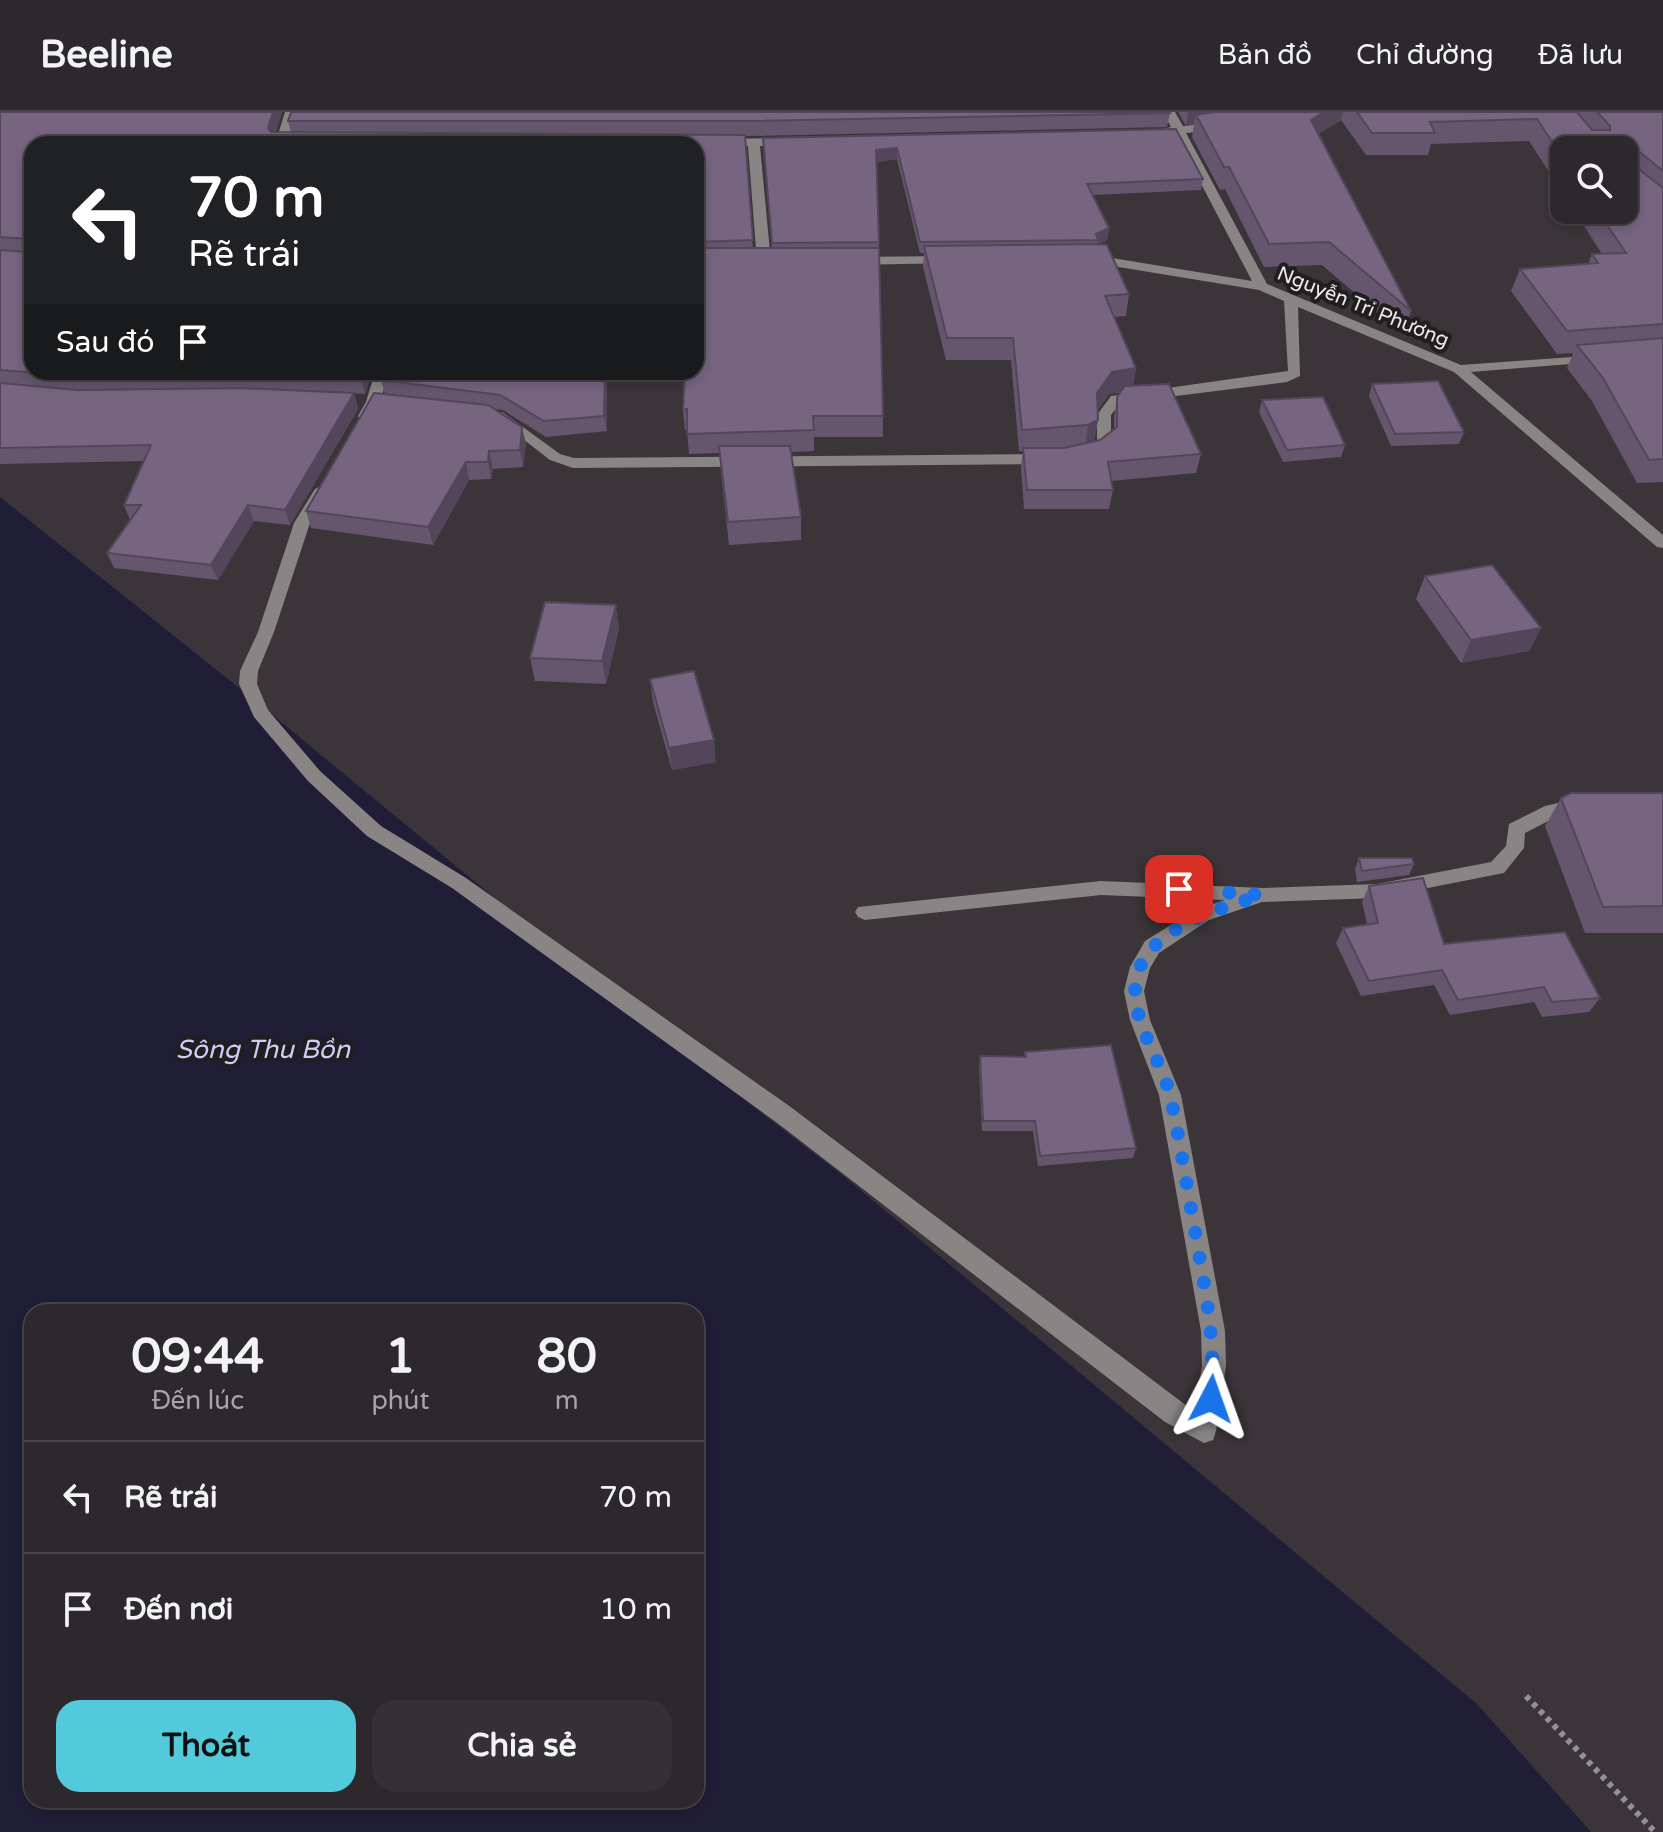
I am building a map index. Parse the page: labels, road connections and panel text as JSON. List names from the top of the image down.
{
  "streets": {
    "street": ["Nguyễn Tri Phương"]
  },
  "water": ["Sông Thu Bồn"],
  "page": {
    "header": "Beeline",
    "nav": ["Bản đồ", "Chỉ đường", "Đã lưu"],
    "turn": ["70 m", "Rẽ trái"],
    "then": "Sau đó",
    "eta": [
      "09:44",
      "Đến lúc",
      "1",
      "phút",
      "80",
      "m"
    ],
    "list": [
      {
        "name": "Rẽ trái",
        "value": "70 m"
      },
      {
        "name": "Đến nơi",
        "value": "10 m"
      }
    ],
    "buttons": ["Thoát", "Chia sẻ"]
  }
}
